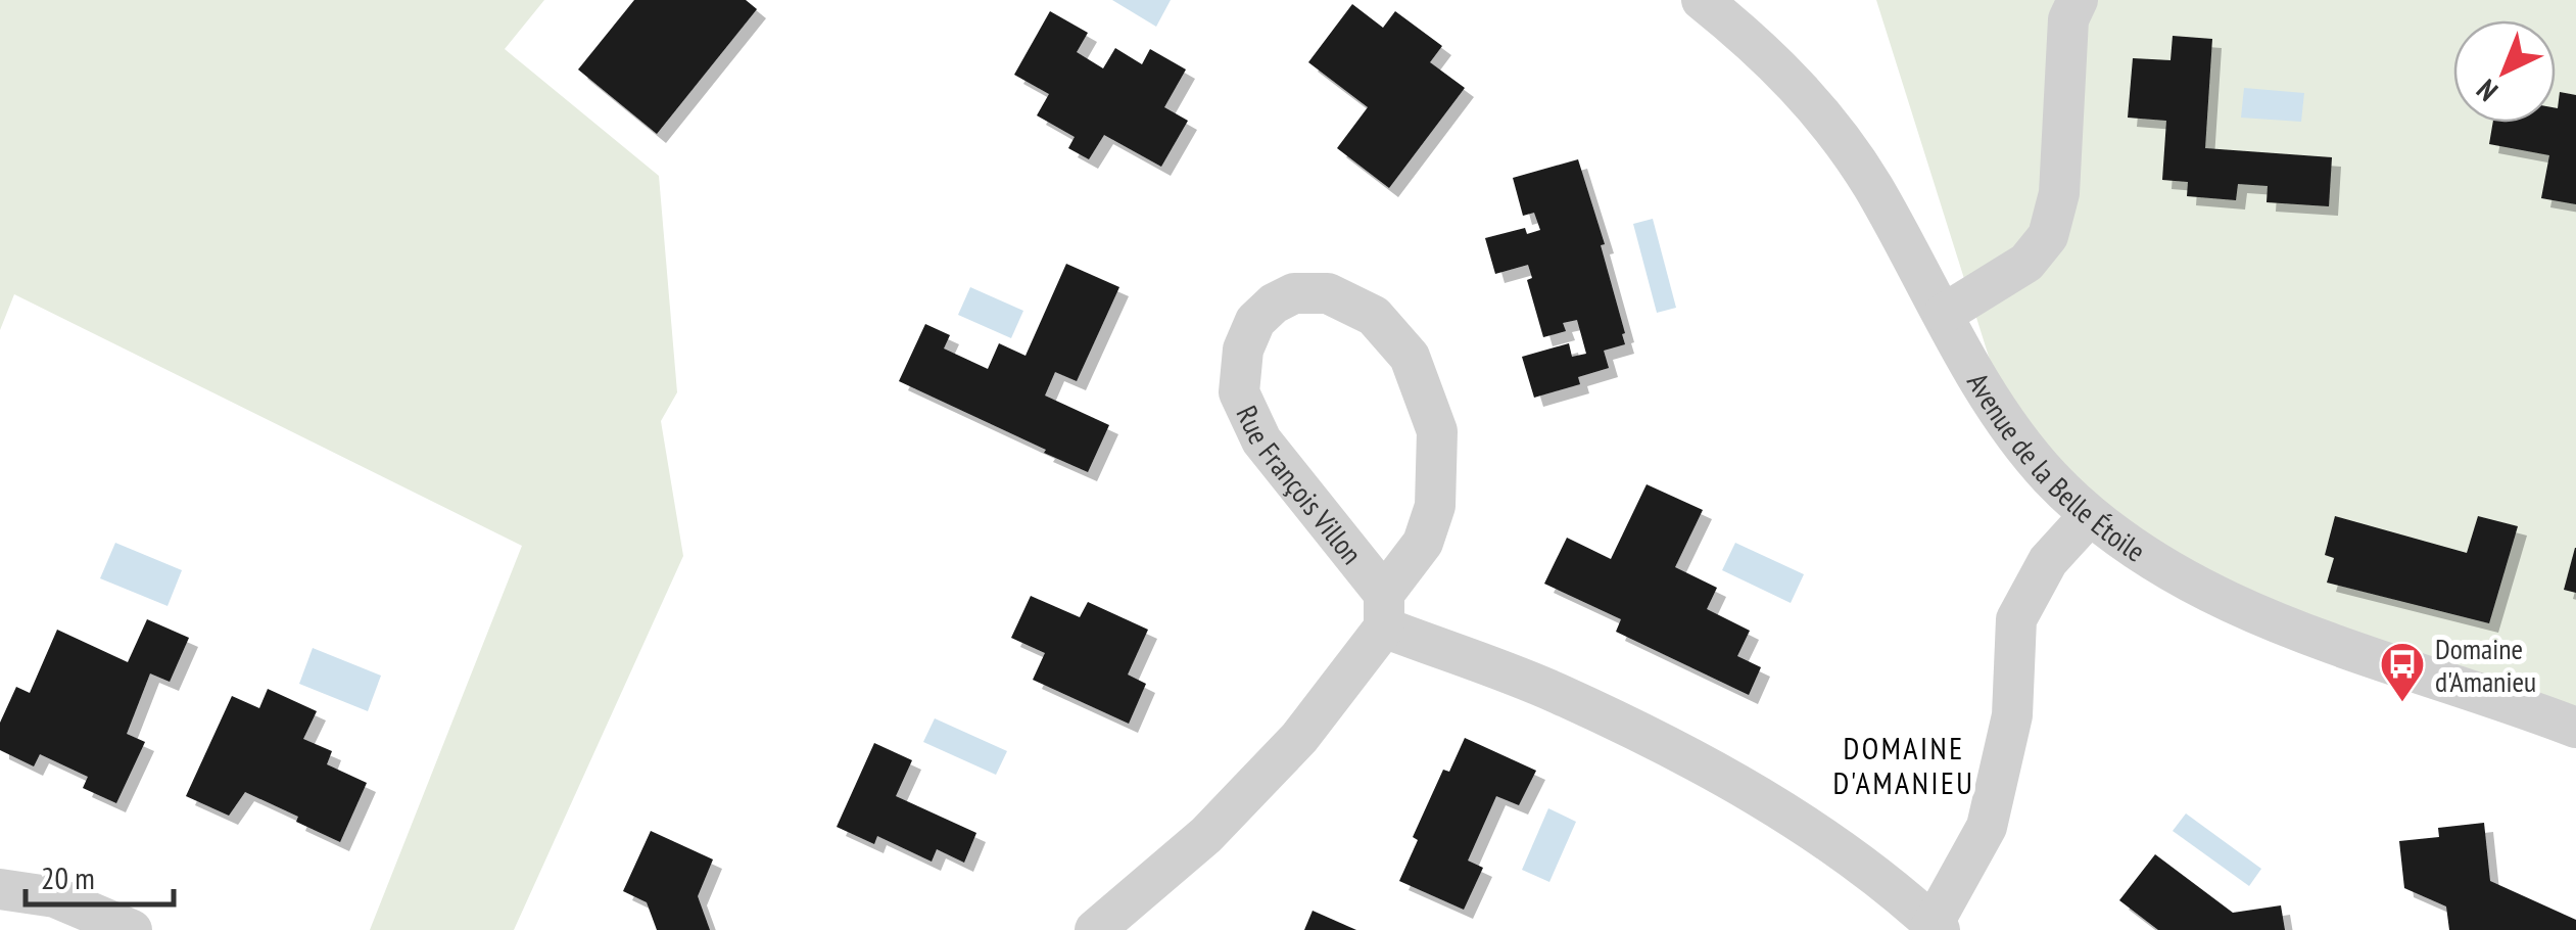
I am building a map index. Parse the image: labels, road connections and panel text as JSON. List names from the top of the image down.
{
  "streets": {
    "street": ["Avenue de la Belle Étoile", "Rue François Villon"]
  },
  "districts": ["DOMAINE D'AMANIEU"],
  "places": {
    "bus stop": ["Domaine d'Amanieu"]
  },
  "scale_bar": "20 m",
  "north": "bottom left"
}
